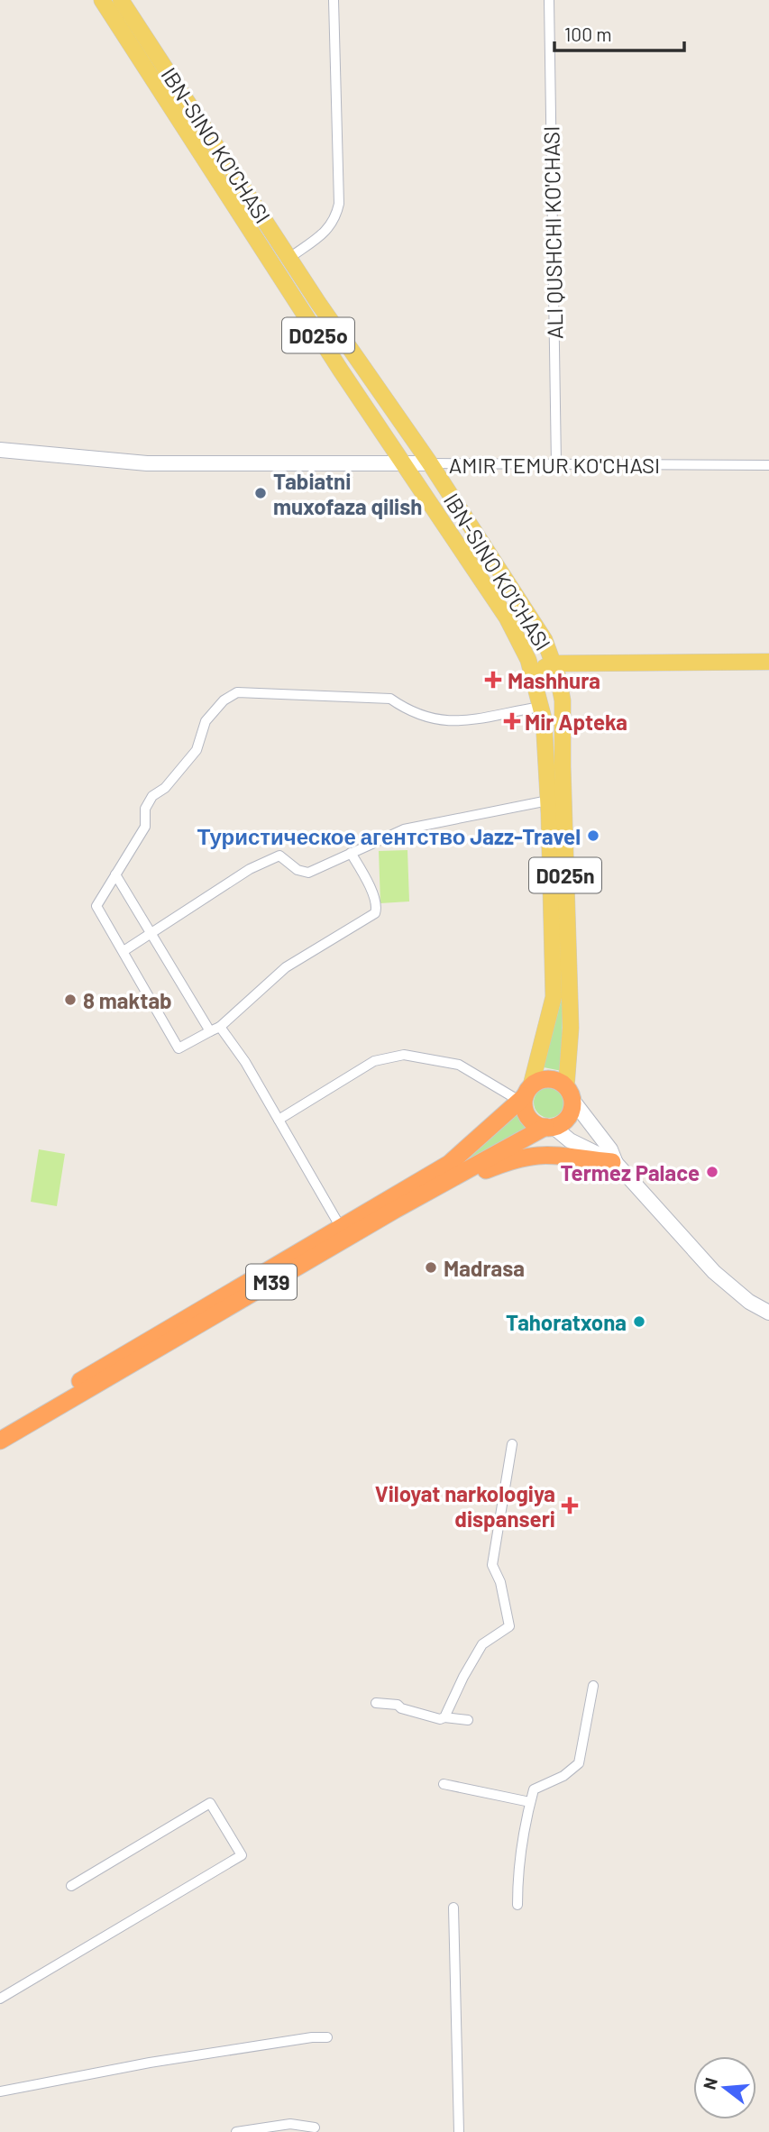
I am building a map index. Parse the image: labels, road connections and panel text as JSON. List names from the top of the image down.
{
  "streets": {
    "highway": ["M39"],
    "main road": [
      "IBN-SINO KO'CHASI",
      "D025o",
      "AMIR TEMUR KO'CHASI",
      "D025n"
    ],
    "street": ["ALI QUSHCHI KO'CHASI"]
  },
  "crossings": [
    ["IBN-SINO KO'CHASI", "AMIR TEMUR KO'CHASI"],
    ["IBN-SINO KO'CHASI", "M39"],
    ["ALI QUSHCHI KO'CHASI", "AMIR TEMUR KO'CHASI"]
  ],
  "places": {
    "other": [
      "Tabiatni muxofaza qilish",
      "Туристическое агентство Jazz-Travel",
      "8 maktab",
      "Termez Palace",
      "Madrasa",
      "Tahoratxona"
    ],
    "health": ["Mashhura", "Mir Apteka", "Viloyat narkologiya dispanseri"]
  },
  "scale_bar": "100 m",
  "north": "left"
}
